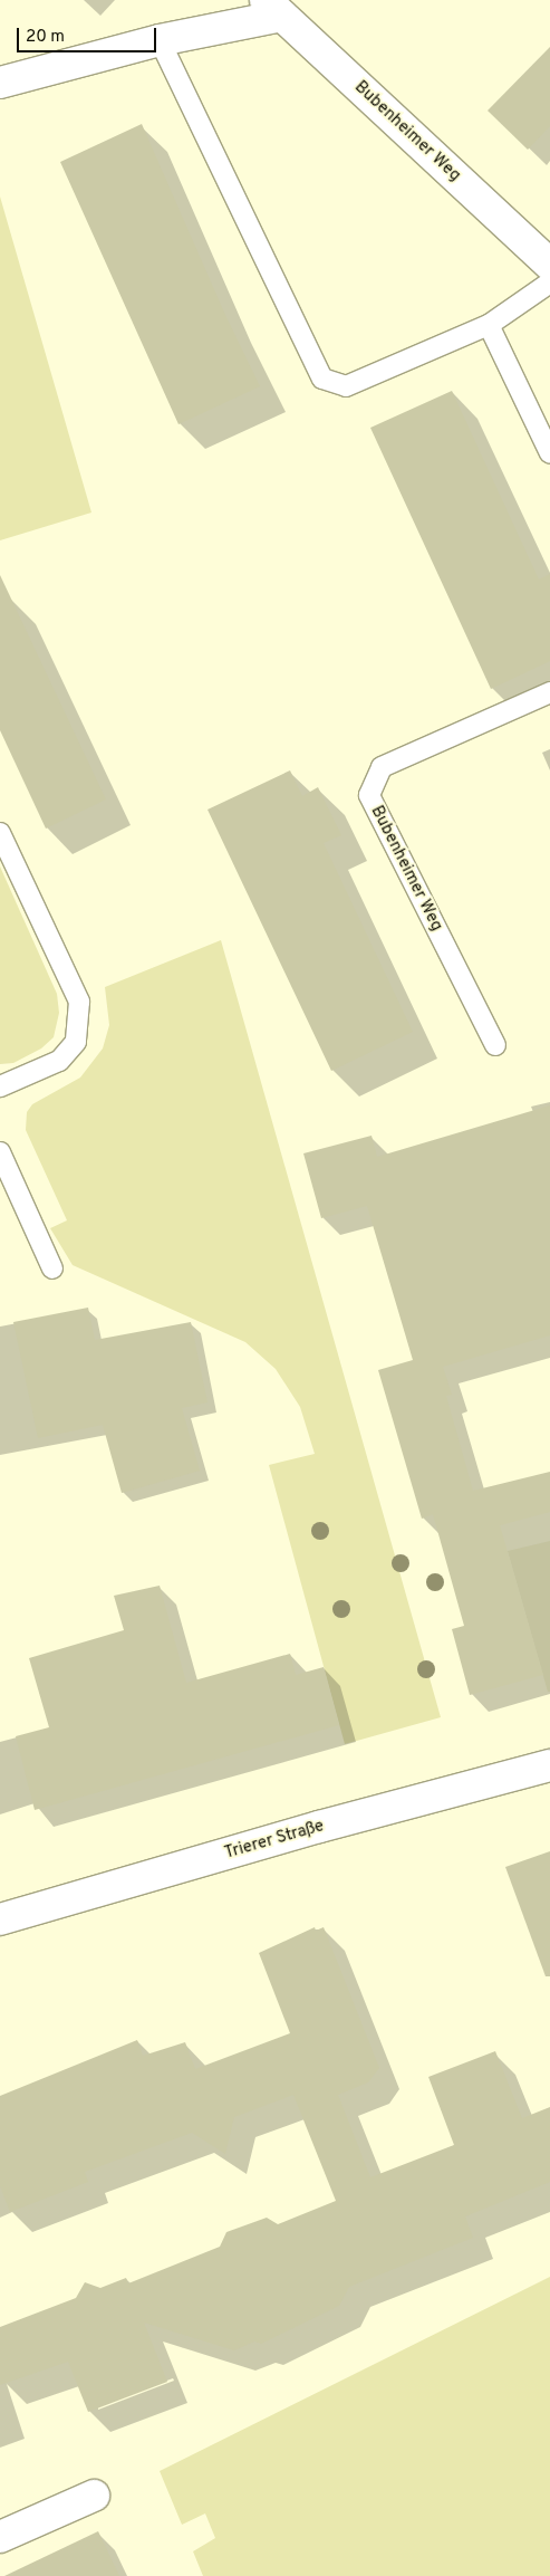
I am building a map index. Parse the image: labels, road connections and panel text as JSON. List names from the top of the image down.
{
  "streets": {
    "street": ["Bubenheimer Weg", "Trierer Straße"]
  },
  "scale_bar": "20 m"
}
